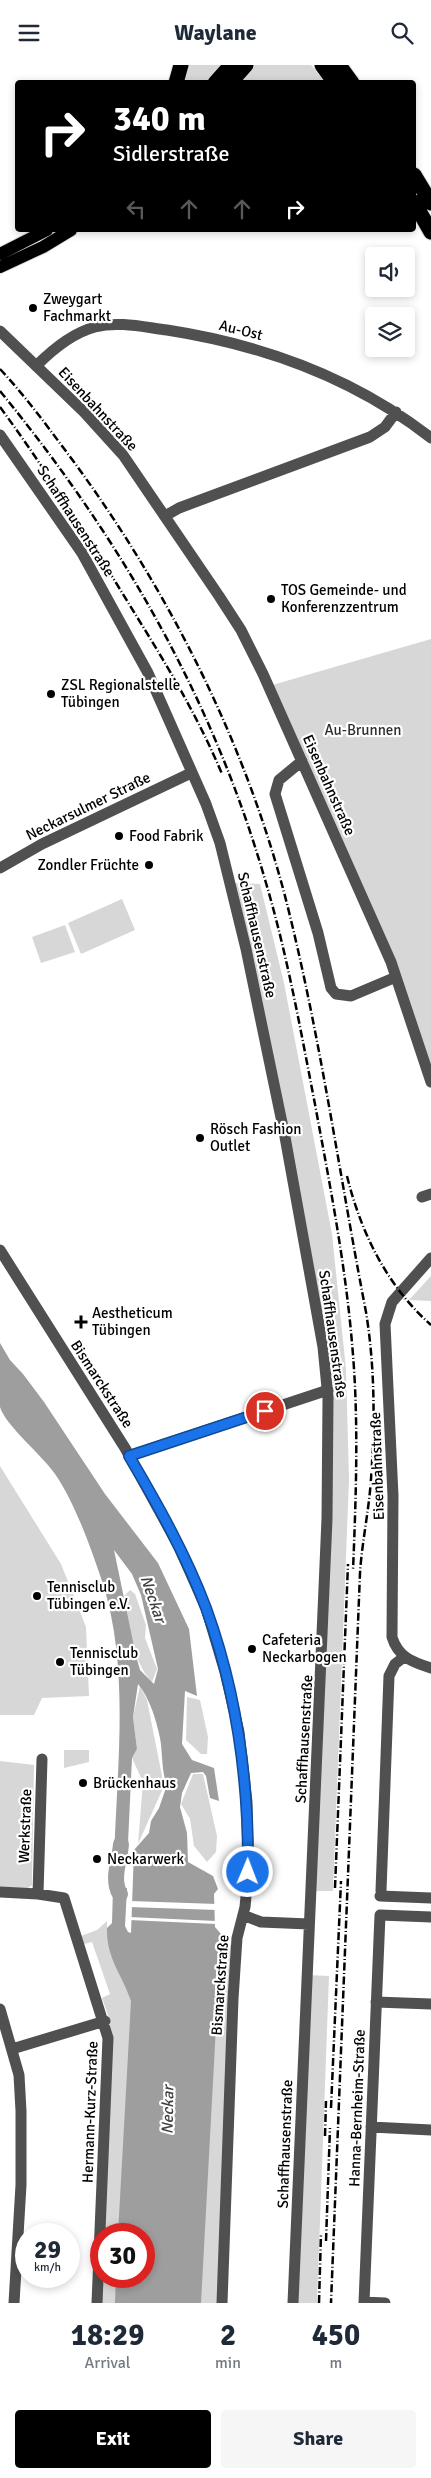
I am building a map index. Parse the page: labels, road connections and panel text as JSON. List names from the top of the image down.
{
  "streets": {
    "street": [
      "Au-Ost",
      "Eisenbahnstraße",
      "Schaffhausenstraße",
      "Neckarsulmer Straße",
      "Bismarckstraße",
      "Werkstraße",
      "Hanna-Bernheim-Straße",
      "Hermann-Kurz-Straße"
    ]
  },
  "crossings": [
    ["Au-Ost", "Eisenbahnstraße"],
    ["Schaffhausenstraße", "Neckarsulmer Straße"],
    ["Werkstraße", "Hermann-Kurz-Straße"]
  ],
  "water": ["Neckar"],
  "parks": ["Au-Brunnen"],
  "places": {
    "other": [
      "Zweygart Fachmarkt",
      "TOS Gemeinde- und Konferenzzentrum",
      "ZSL Regionalstelle Tübingen",
      "Food Fabrik",
      "Zondler Früchte",
      "Rösch Fashion Outlet",
      "Tennisclub Tübingen e.V.",
      "Cafeteria Neckarbogen",
      "Tennisclub Tübingen",
      "Brückenhaus",
      "Neckarwerk"
    ],
    "health": ["Aestheticum Tübingen"]
  },
  "page": {
    "header": "Waylane",
    "turn": ["340 m", "Sidlerstraße"],
    "speed": "29 km/h",
    "limit": "30",
    "eta": [
      "18:29",
      "Arrival",
      "2",
      "min",
      "450",
      "m"
    ],
    "buttons": ["Exit", "Share"]
  }
}
